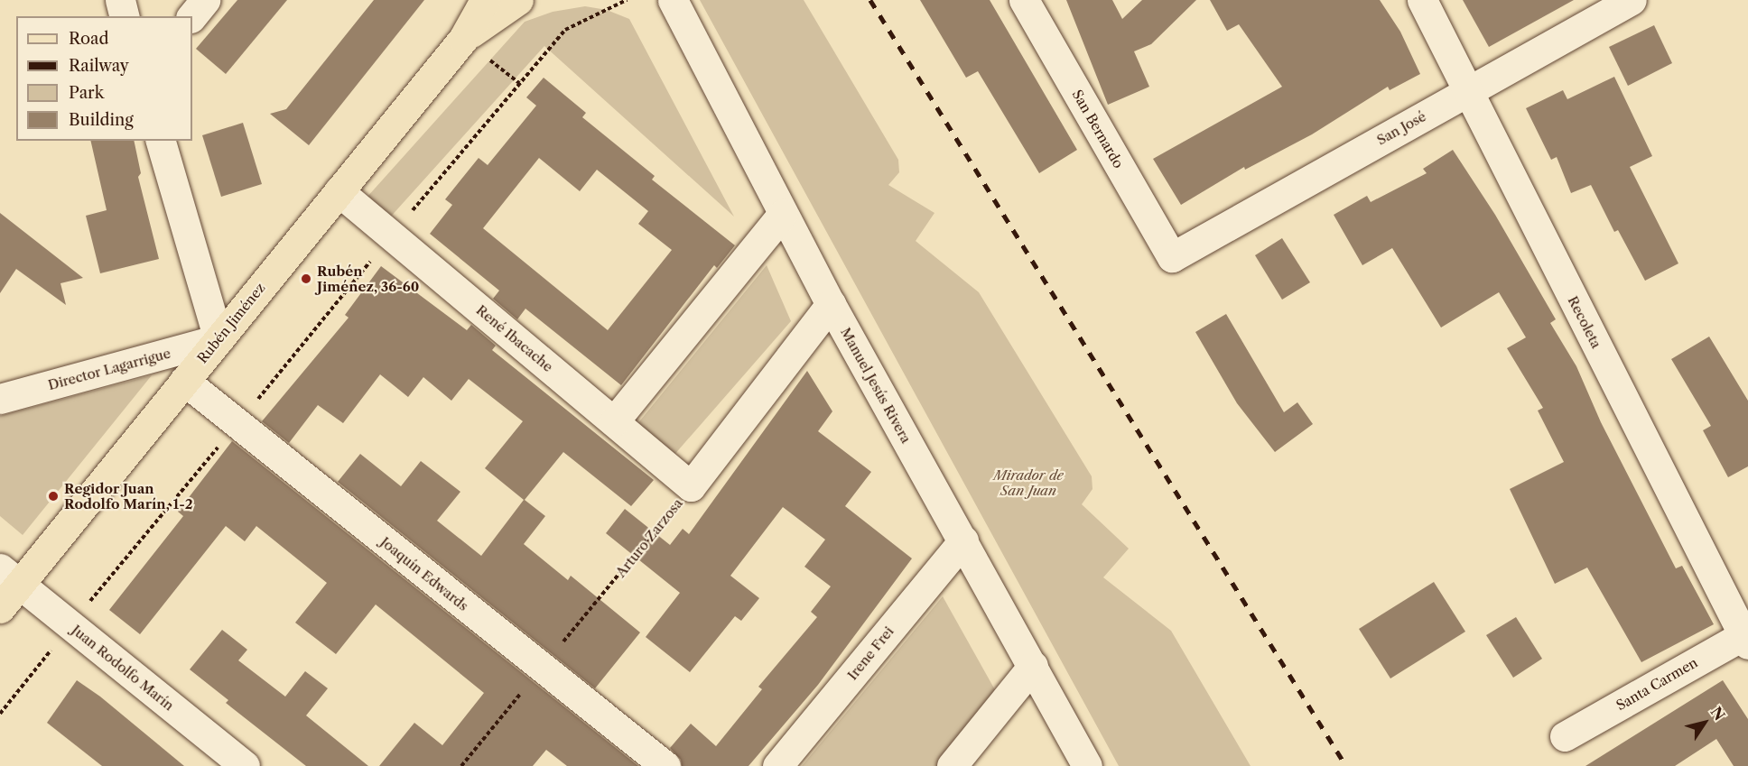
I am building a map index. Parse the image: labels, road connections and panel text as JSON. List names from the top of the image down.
{
  "streets": {
    "main road": ["Rubén Jiménez"],
    "street": [
      "San José",
      "San Bernardo",
      "Recoleta",
      "René Ibacache",
      "Director Lagarrigue",
      "Manuel Jesús Rivera",
      "Arturo Zarzosa",
      "Joaquín Edwards",
      "Irene Frei",
      "Juan Rodolfo Marín",
      "Santa Carmen"
    ]
  },
  "crossings": [
    ["San José", "San Bernardo"],
    ["San José", "Recoleta"],
    ["Recoleta", "Santa Carmen"],
    ["Rubén Jiménez", "René Ibacache"],
    ["Rubén Jiménez", "Director Lagarrigue"],
    ["Rubén Jiménez", "Joaquín Edwards"],
    ["Rubén Jiménez", "Juan Rodolfo Marín"],
    ["René Ibacache", "Arturo Zarzosa"],
    ["Manuel Jesús Rivera", "Arturo Zarzosa"],
    ["Manuel Jesús Rivera", "Irene Frei"],
    ["Arturo Zarzosa", "Joaquín Edwards"]
  ],
  "parks": ["Mirador de San Juan"],
  "places": ["Rubén Jiménez, 36-60", "Regidor Juan Rodolfo Marín, 1-2"],
  "legend": [
    "Road",
    "Railway",
    "Park",
    "Building"
  ],
  "north": "top right"
}
